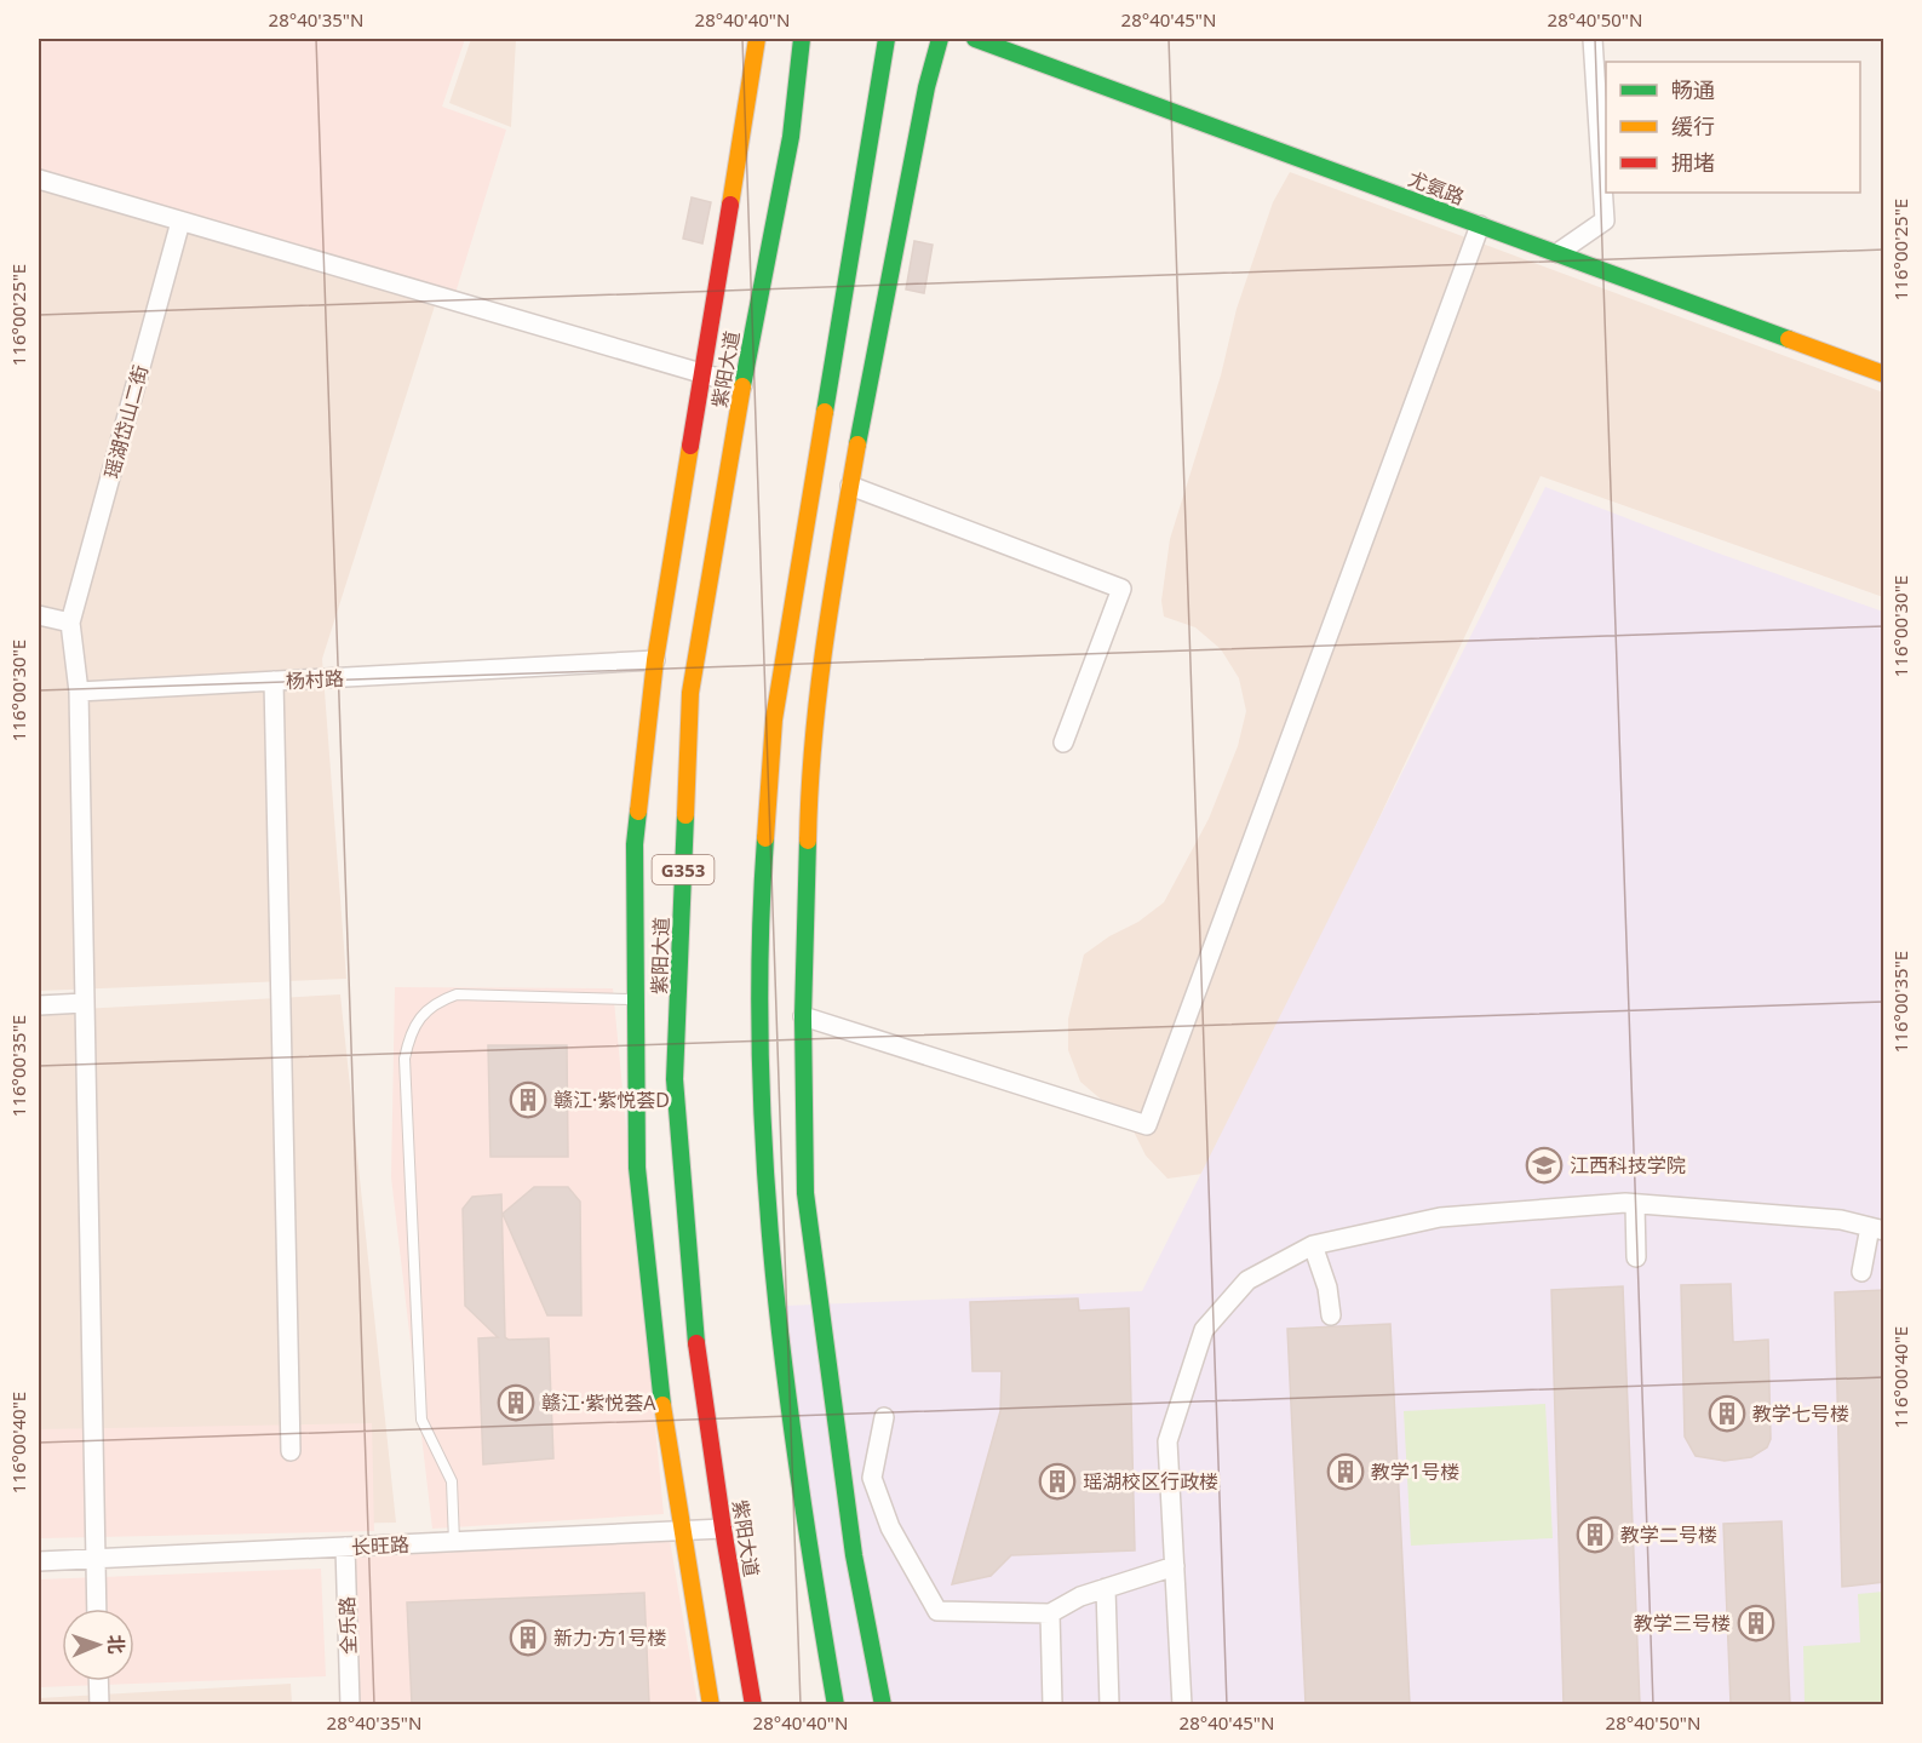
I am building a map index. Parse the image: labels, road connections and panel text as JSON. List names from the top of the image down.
{
  "streets": {
    "main road": ["尤氨路", "紫阳大道", "G353"],
    "street": [
      "瑶湖岱山二街",
      "杨村路",
      "长旺路",
      "全乐路"
    ]
  },
  "crossings": [
    ["紫阳大道", "长旺路"],
    ["长旺路", "全乐路"]
  ],
  "places": {
    "building": [
      "赣江·紫悦荟D",
      "赣江·紫悦荟A",
      "教学七号楼",
      "教学1号楼",
      "瑶湖校区行政楼",
      "教学二号楼",
      "教学三号楼",
      "新力·方1号楼"
    ],
    "school or university": ["江西科技学院"]
  },
  "legend": ["畅通", "缓行", "拥堵"],
  "north": "right",
  "coordinates": [
    "28°40'35\"N",
    "28°40'40\"N",
    "28°40'45\"N",
    "28°40'50\"N",
    "116°00'25\"E",
    "116°00'30\"E",
    "116°00'35\"E",
    "116°00'40\"E"
  ]
}
